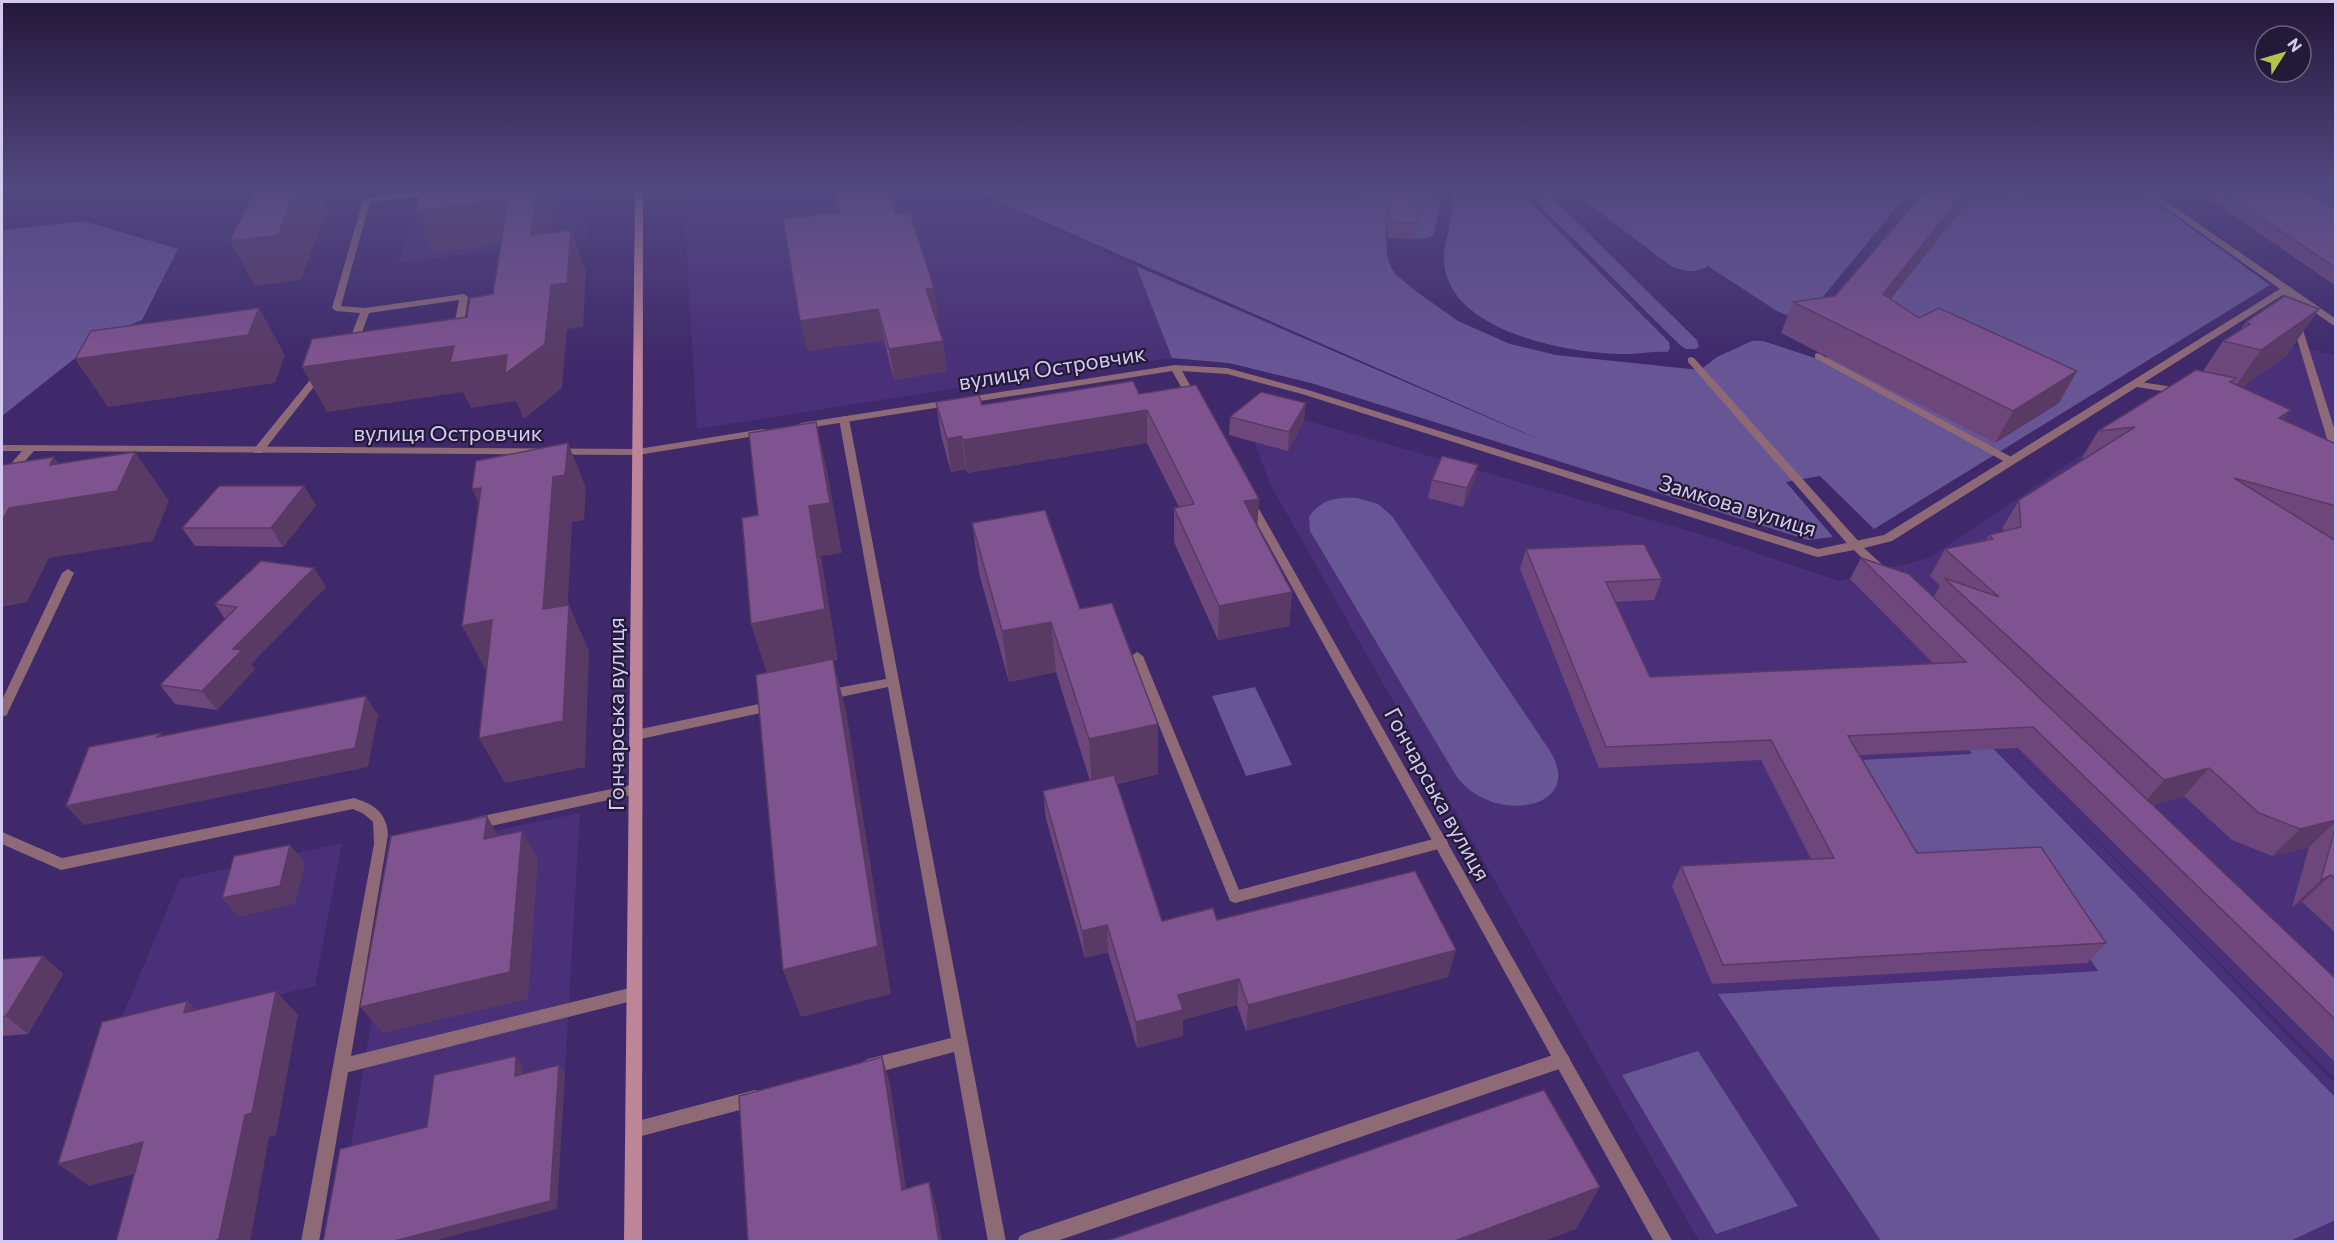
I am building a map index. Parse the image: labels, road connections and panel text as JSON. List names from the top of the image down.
{
  "streets": {
    "main road": ["Гончарська вулиця"],
    "street": ["вулиця Островчик", "Замкова вулиця"]
  },
  "crossings": [
    ["вулиця Островчик", "Замкова вулиця"],
    ["вулиця Островчик", "Гончарська вулиця"]
  ],
  "north": "top right"
}
